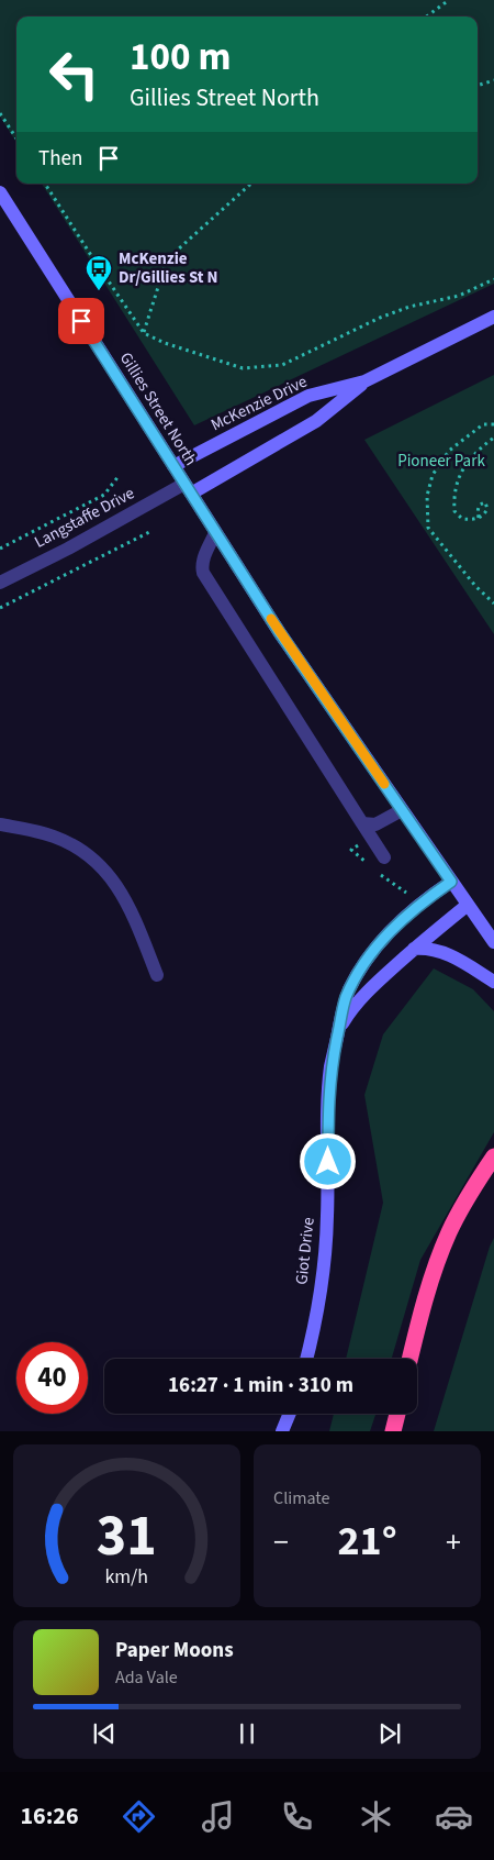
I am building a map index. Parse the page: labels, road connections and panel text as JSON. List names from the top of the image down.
{
  "streets": {
    "street": [
      "McKenzie Drive",
      "Gillies Street North",
      "Langstaffe Drive",
      "Giot Drive"
    ]
  },
  "crossings": [
    ["McKenzie Drive", "Gillies Street North"],
    ["McKenzie Drive", "Langstaffe Drive"],
    ["Gillies Street North", "Langstaffe Drive"],
    ["Gillies Street North", "Giot Drive"]
  ],
  "parks": ["Pioneer Park"],
  "places": {
    "bus stop": ["McKenzie Dr/Gillies St N"]
  },
  "page": {
    "turn": ["100 m", "Gillies Street North"],
    "then": "Then",
    "limit": "40",
    "trip": "16:27 · 1 min · 310 m",
    "tile": "Climate",
    "heat": ["−", "21°", "+"],
    "song": ["Paper Moons", "Ada Vale"],
    "tabs": "16:26",
    "gauge": ["31", "km/h"]
  }
}
